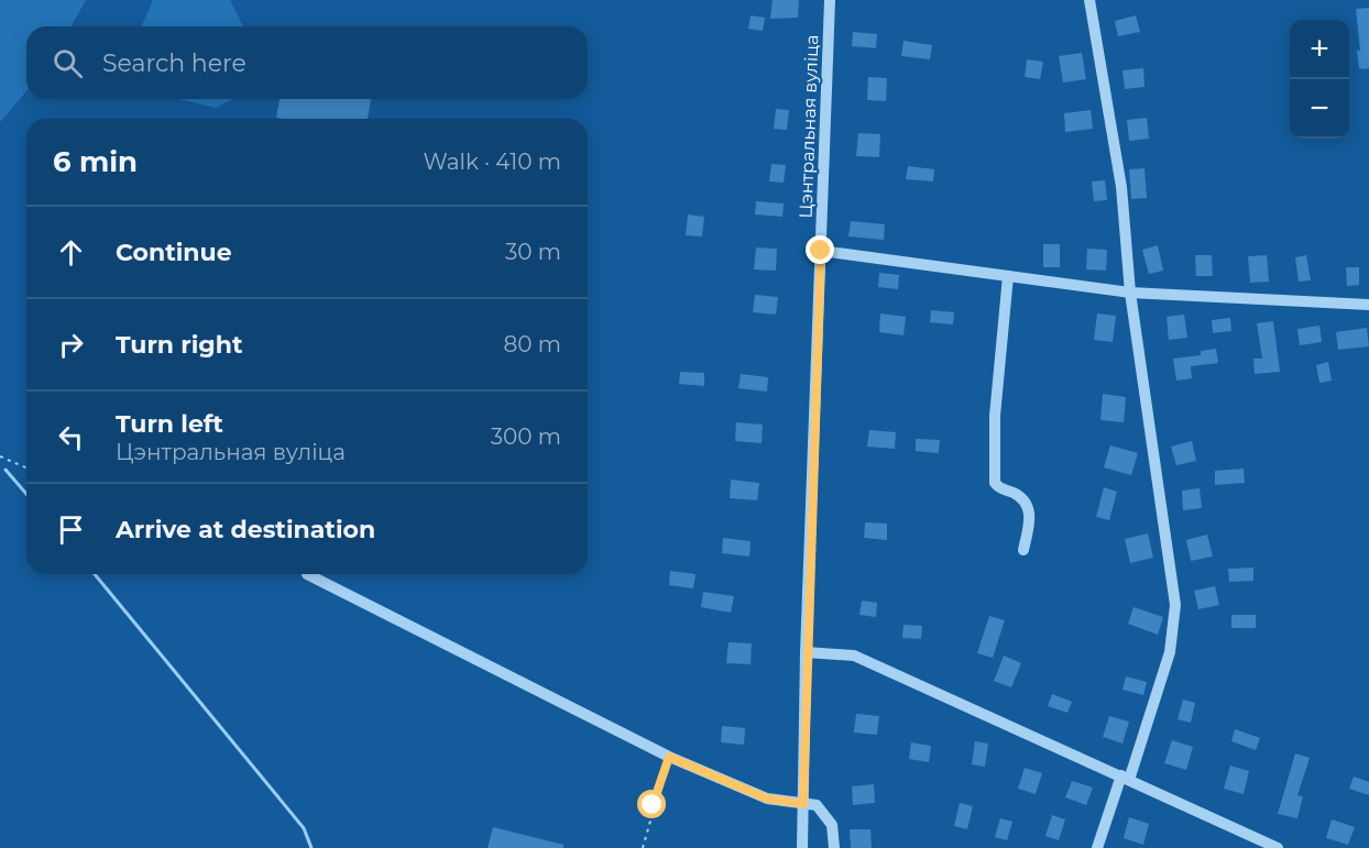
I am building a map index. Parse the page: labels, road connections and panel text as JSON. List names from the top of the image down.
{
  "streets": {
    "street": ["Цэнтральная вуліца"]
  },
  "page": {
    "map_buttons": ["+", "−"],
    "search": "Search here",
    "heading": ["6 min", "Walk · 410 m"],
    "list": [
      ["Continue", "30 m"],
      ["Turn right", "80 m"],
      ["Turn left", "Цэнтральная вуліца", "300 m"],
      "Arrive at destination"
    ]
  }
}
